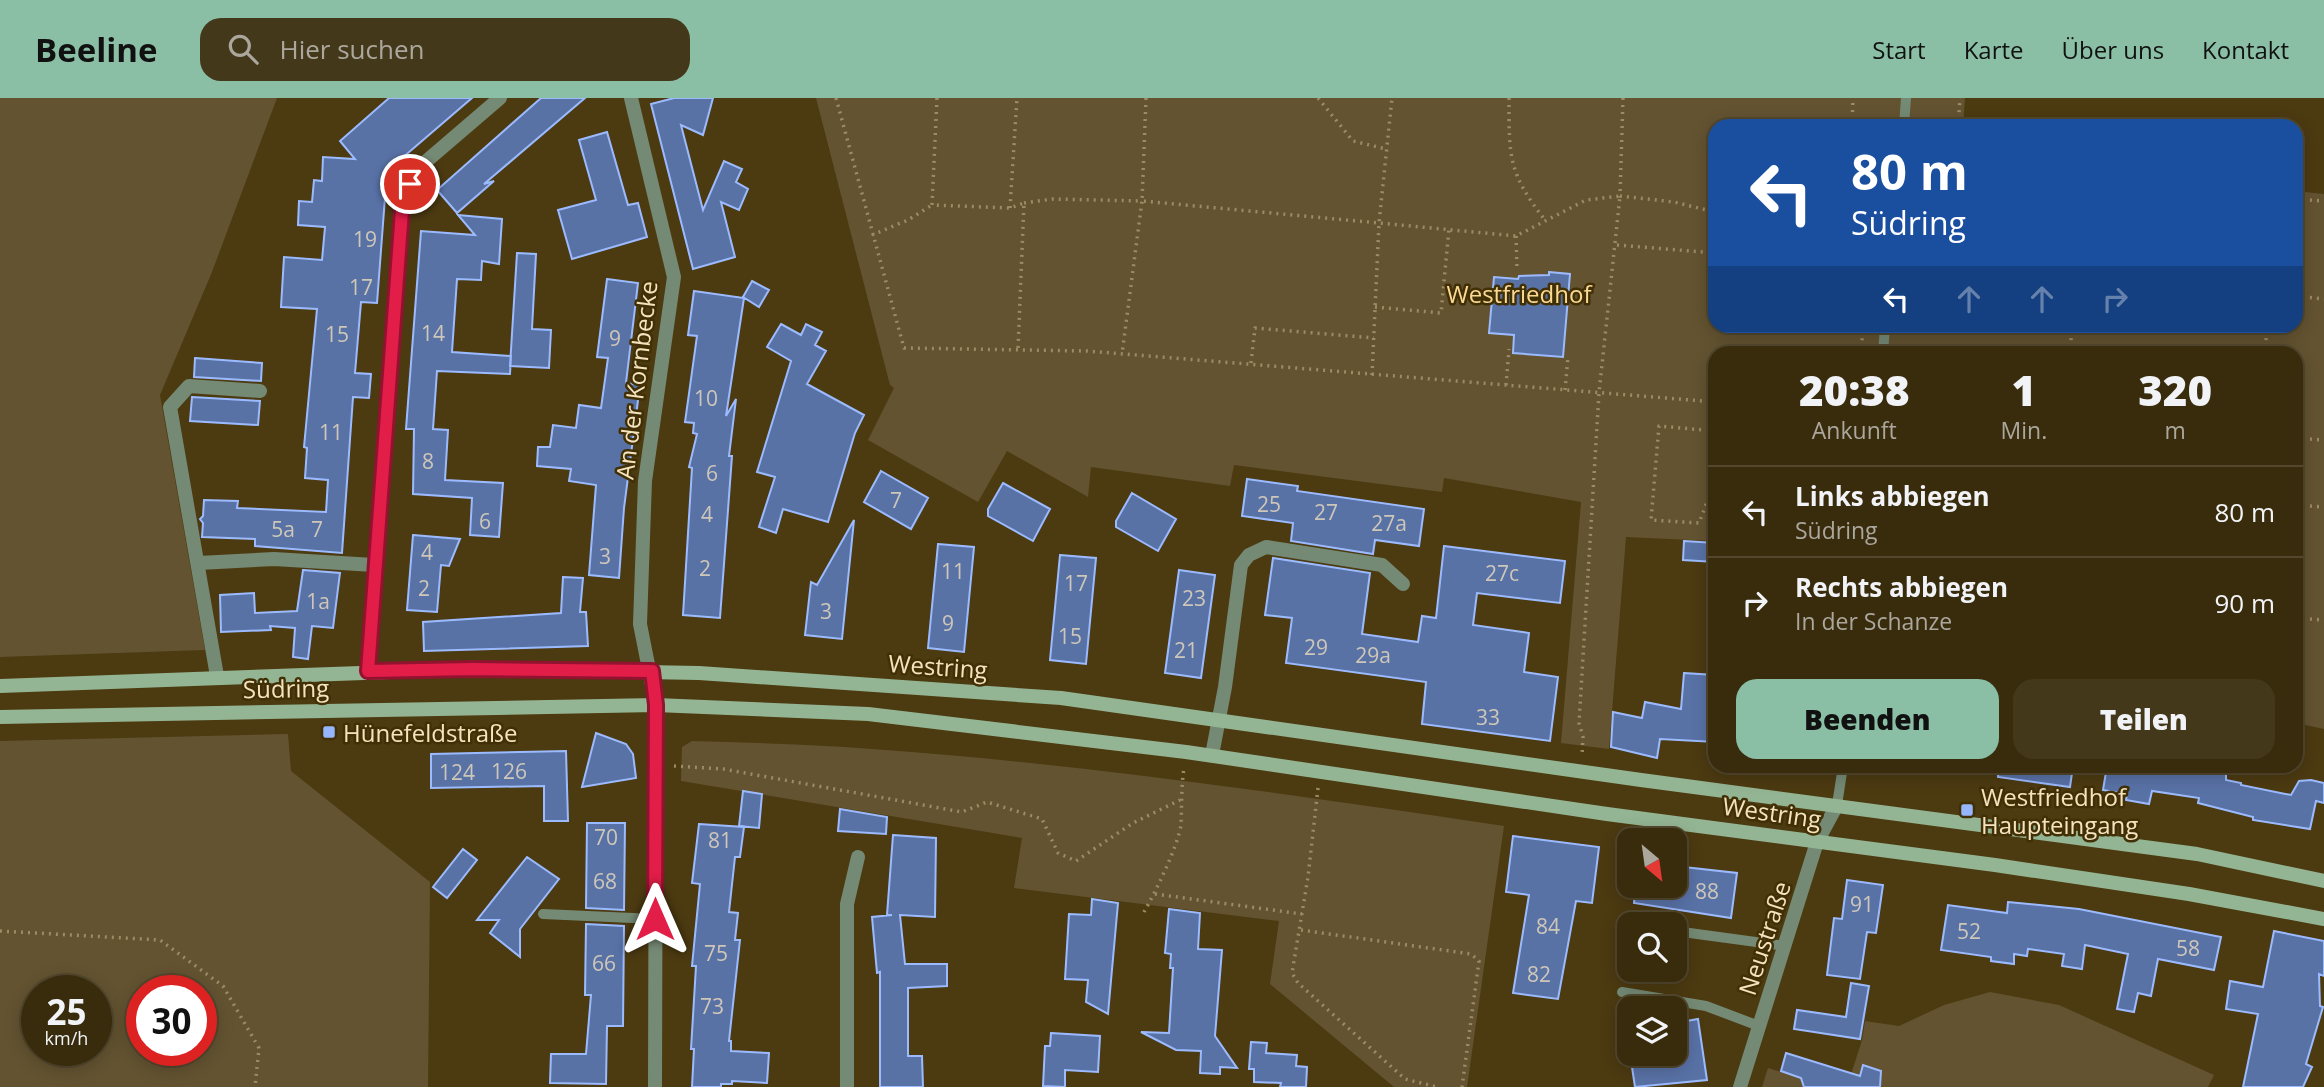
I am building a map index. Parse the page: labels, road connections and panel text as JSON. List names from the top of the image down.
{
  "streets": {
    "main road": ["Westring", "Südring"],
    "street": ["An der Kornbecke", "Neustraße"]
  },
  "crossings": [
    ["An der Kornbecke", "Westring"],
    ["An der Kornbecke", "Südring"],
    ["Westring", "Südring"],
    ["Westring", "Neustraße"]
  ],
  "parks": ["Westfriedhof"],
  "places": {
    "transit": ["Hünefeldstraße", "Westfriedhof Haupteingang"]
  },
  "house_numbers": [
    "19",
    "17",
    "14",
    "15",
    "9",
    "10",
    "11",
    "8",
    "6",
    "7",
    "25",
    "27",
    "4",
    "6",
    "27a",
    "5a",
    "7",
    "4",
    "3",
    "2",
    "11",
    "27c",
    "17",
    "2",
    "23",
    "1a",
    "3",
    "9",
    "15",
    "29",
    "21",
    "29a",
    "33",
    "126",
    "124",
    "70",
    "81",
    "68",
    "88",
    "91",
    "84",
    "52",
    "58",
    "75",
    "66",
    "82",
    "73"
  ],
  "north": "bottom right",
  "page": {
    "header": "Beeline",
    "search": "Hier suchen",
    "nav": [
      "Start",
      "Karte",
      "Über uns",
      "Kontakt"
    ],
    "turn": ["80 m", "Südring"],
    "eta": [
      "20:38",
      "Ankunft",
      "1",
      "Min.",
      "320",
      "m"
    ],
    "list": [
      {
        "name": "Links abbiegen",
        "note": "Südring",
        "value": "80 m"
      },
      {
        "name": "Rechts abbiegen",
        "note": "In der Schanze",
        "value": "90 m"
      }
    ],
    "buttons": ["Beenden", "Teilen"],
    "speed": "25 km/h",
    "limit": "30"
  }
}
